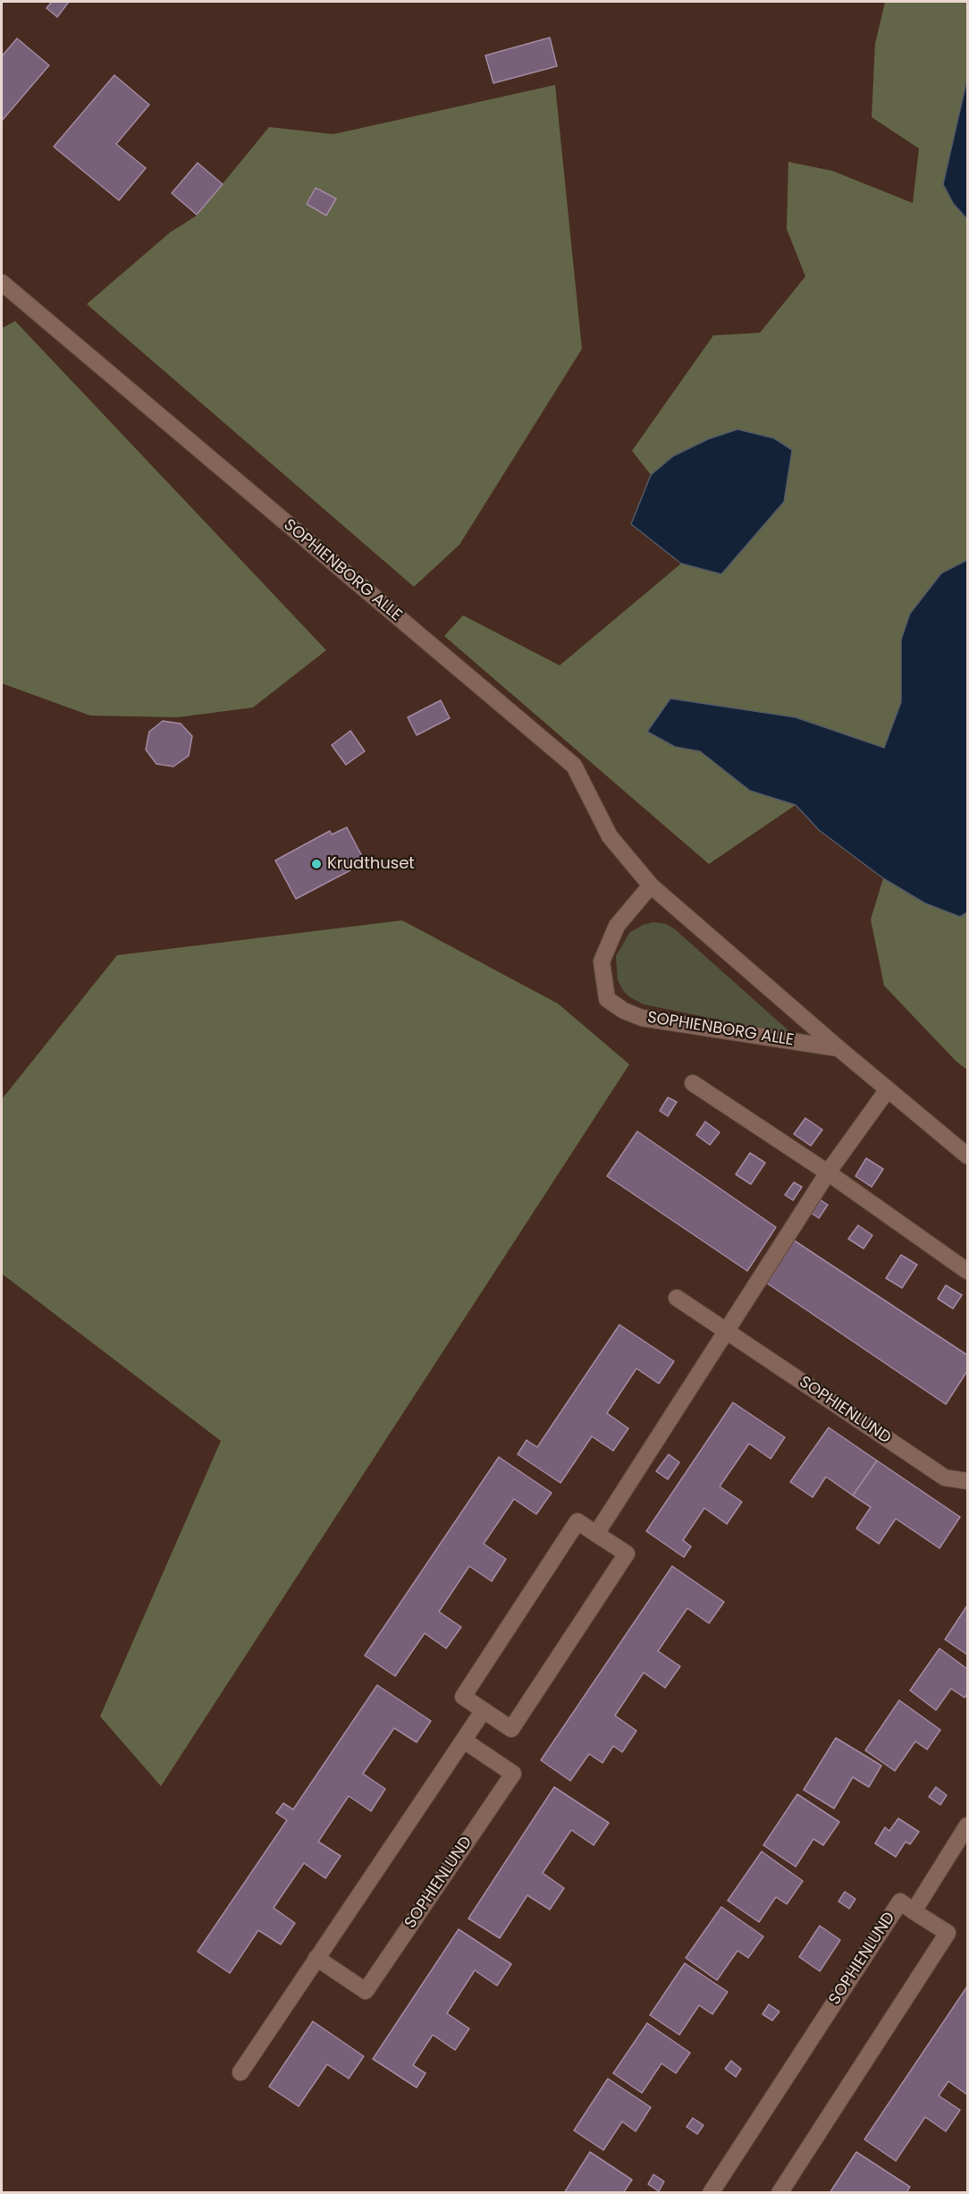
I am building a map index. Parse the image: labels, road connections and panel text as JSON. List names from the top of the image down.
{
  "streets": {
    "street": ["SOPHIENBORG ALLE", "SOPHIENLUND"]
  },
  "places": ["Krudthuset"]
}
